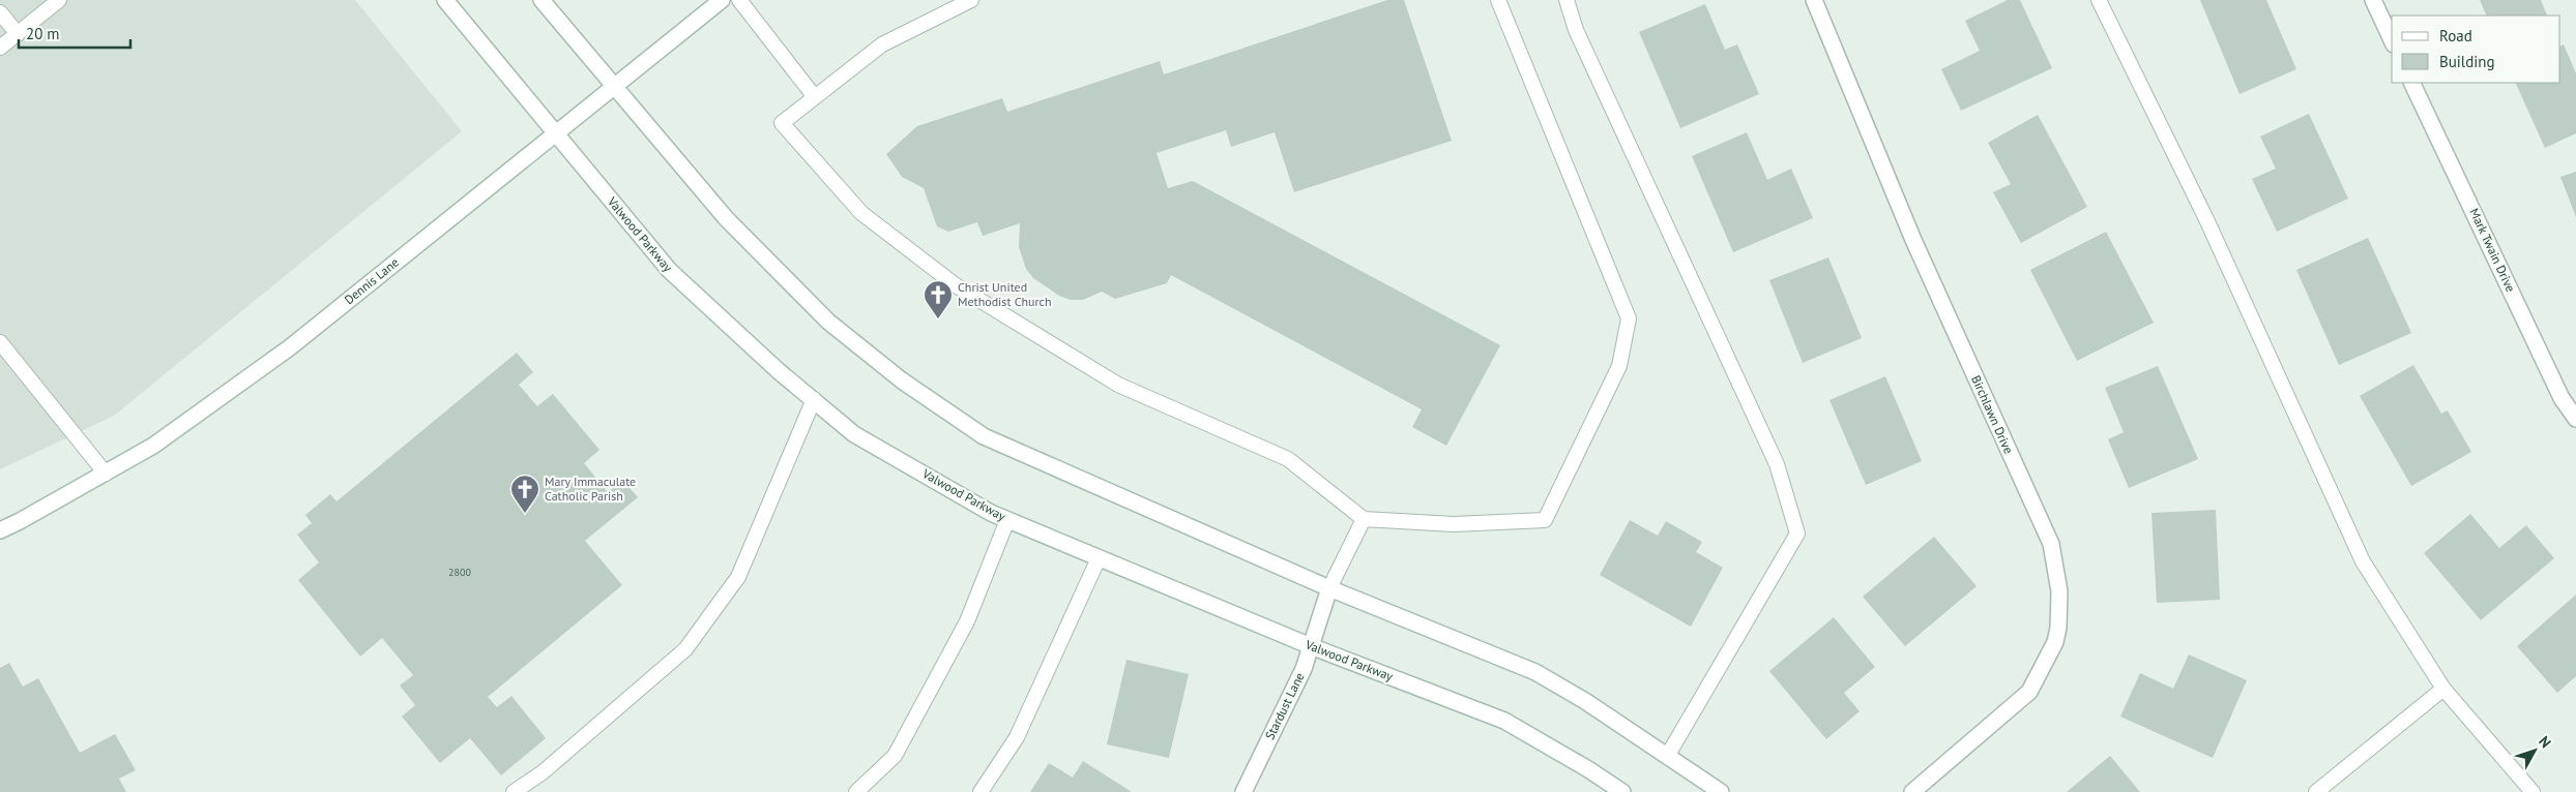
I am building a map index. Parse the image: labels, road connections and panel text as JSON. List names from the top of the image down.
{
  "streets": {
    "main road": [
      "Valwood Parkway",
      "Mark Twain Drive",
      "Dennis Lane",
      "Birchlawn Drive",
      "Stardust Lane"
    ]
  },
  "crossings": [
    ["Valwood Parkway", "Dennis Lane"],
    ["Valwood Parkway", "Stardust Lane"]
  ],
  "places": {
    "church": ["Christ United Methodist Church", "Mary Immaculate Catholic Parish"]
  },
  "house_numbers": ["2800"],
  "legend": ["Road", "Building"],
  "scale_bar": "20 m",
  "north": "top right"
}
